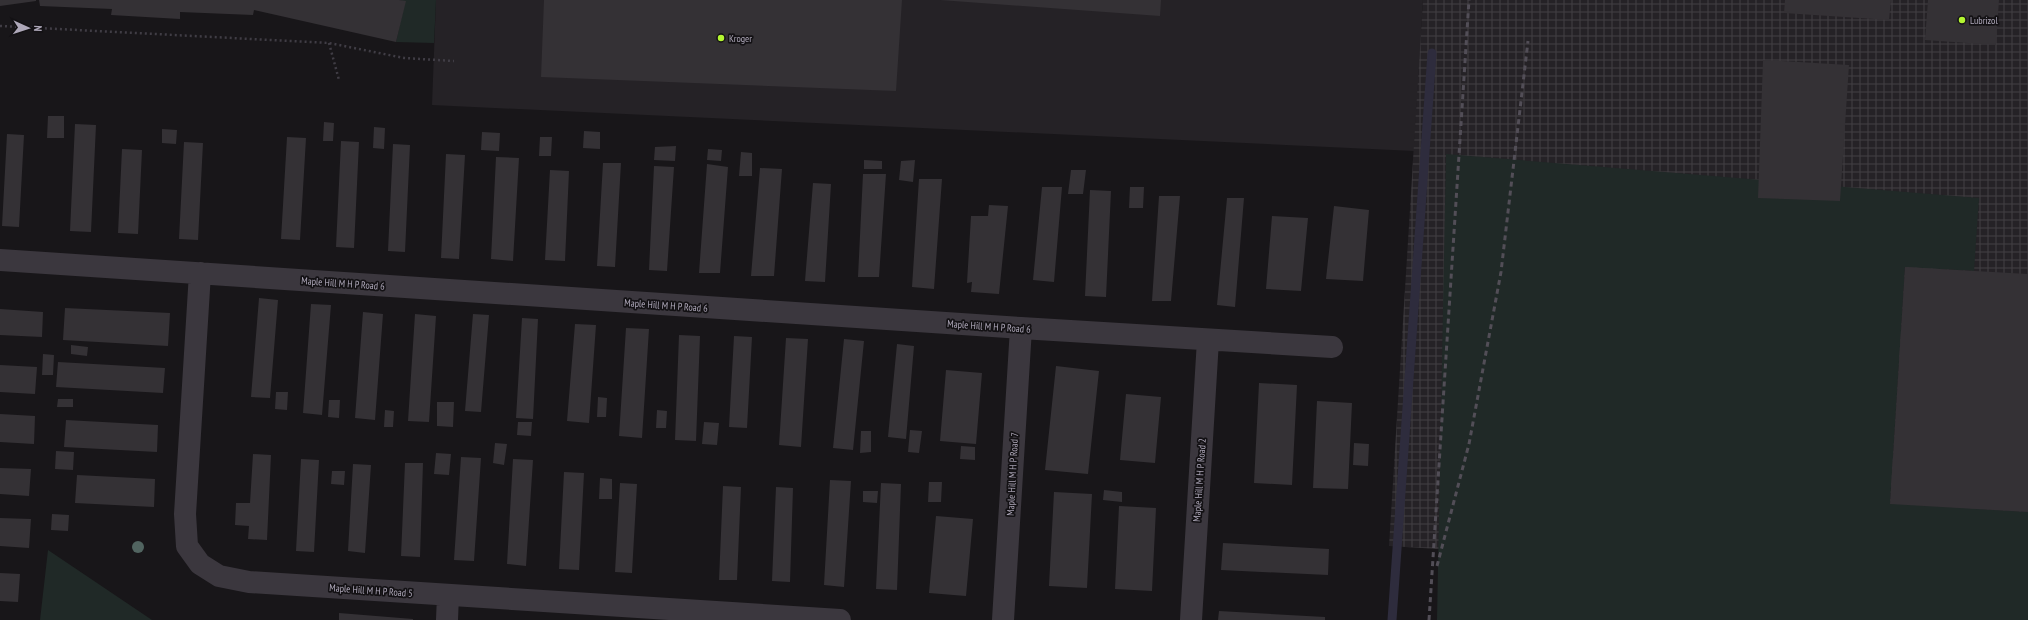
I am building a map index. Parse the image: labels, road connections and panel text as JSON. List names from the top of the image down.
{
  "streets": {
    "street": [
      "Maple Hill M H P Road 6",
      "Maple Hill M H P Road 7",
      "Maple Hill M H P Road 2",
      "Maple Hill M H P Road 5"
    ]
  },
  "crossings": [
    ["Maple Hill M H P Road 6", "Maple Hill M H P Road 7"],
    ["Maple Hill M H P Road 6", "Maple Hill M H P Road 2"],
    ["Maple Hill M H P Road 6", "Maple Hill M H P Road 5"]
  ],
  "places": ["Lubrizol", "Kroger"],
  "north": "right"
}
